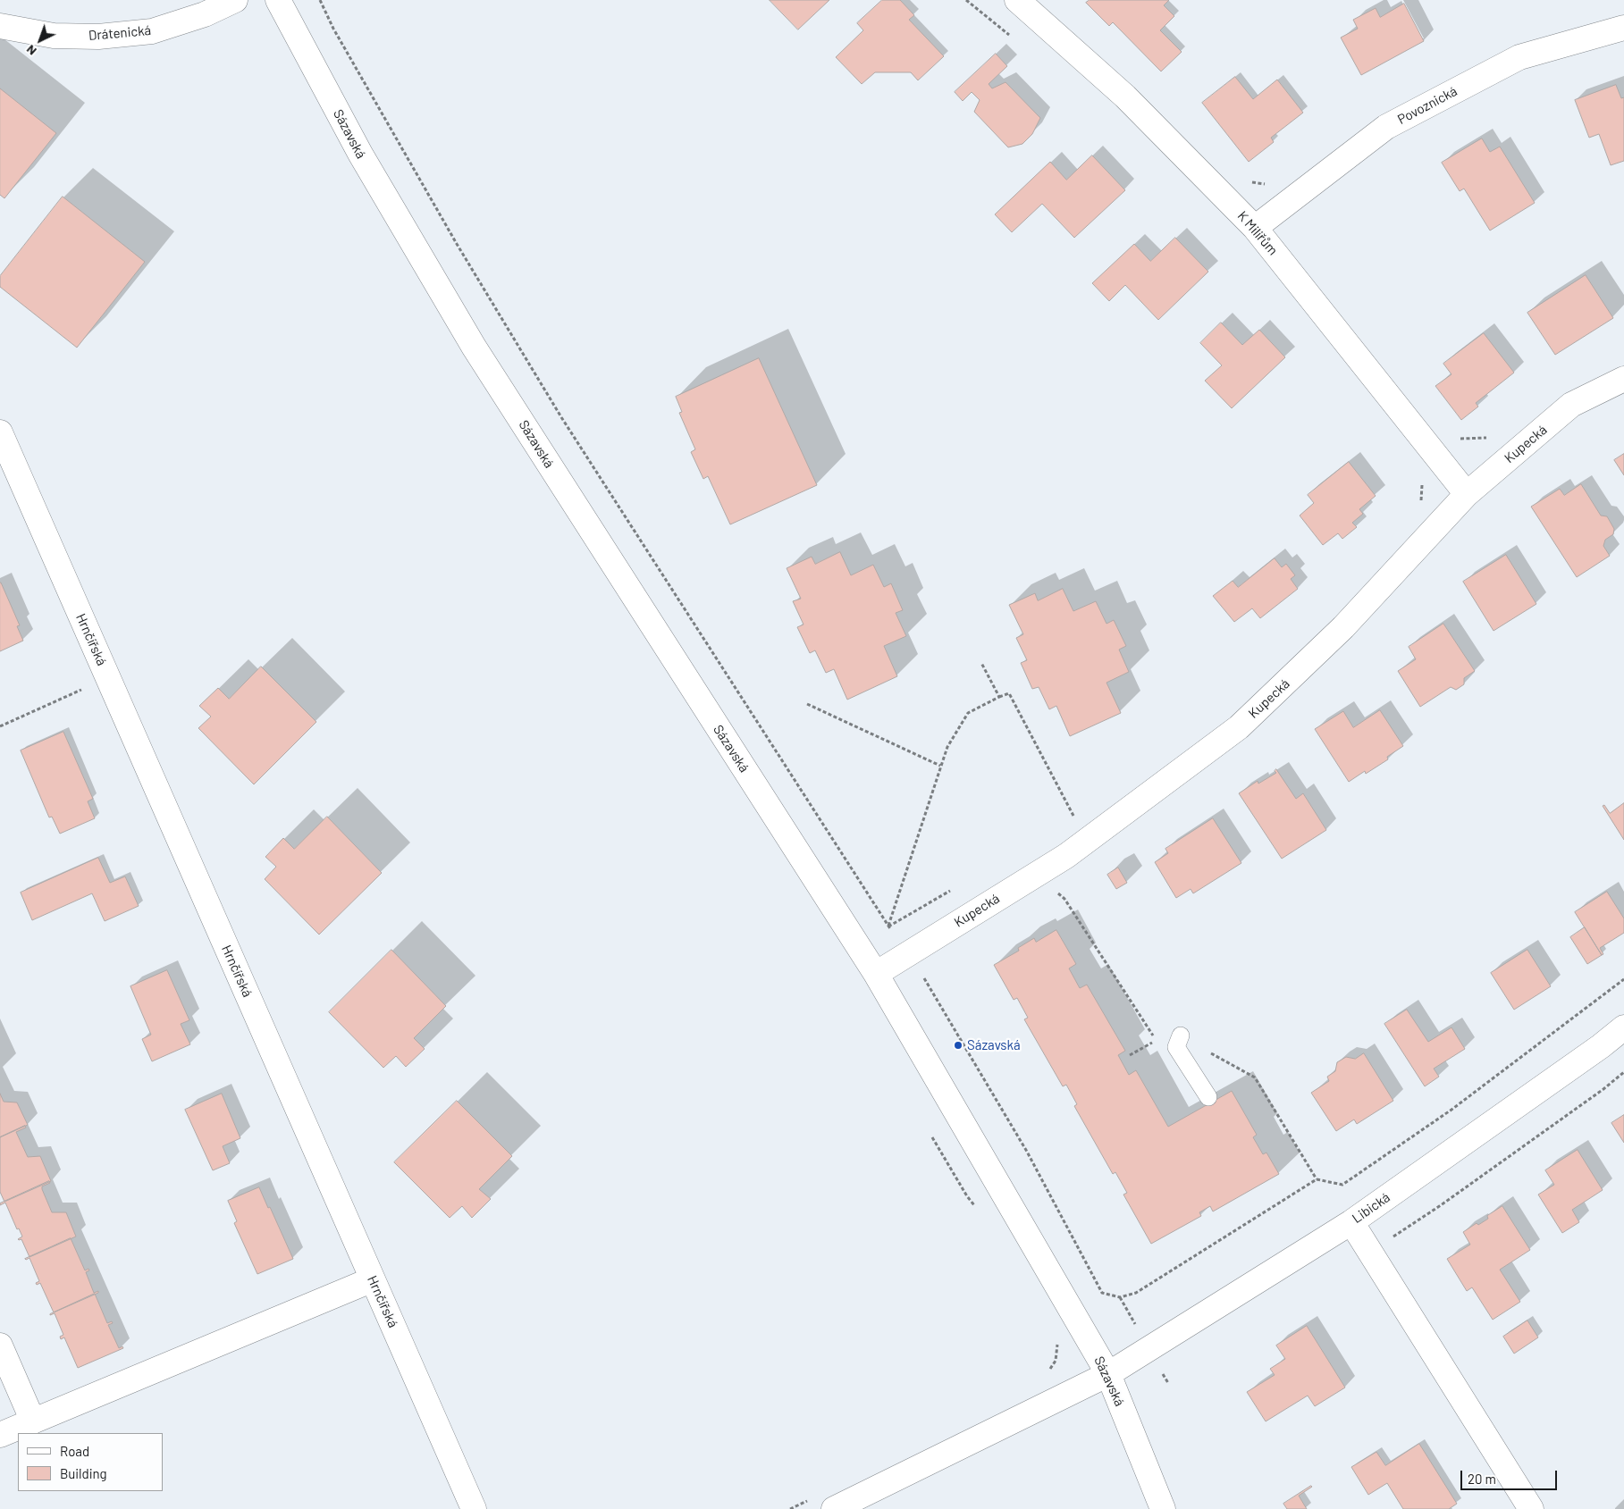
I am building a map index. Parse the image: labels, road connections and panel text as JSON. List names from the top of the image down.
{
  "streets": {
    "street": [
      "Drátenická",
      "Povoznická",
      "Sázavská",
      "K Milířům",
      "Kupecká",
      "Hrnčířská",
      "Libická"
    ]
  },
  "crossings": [
    ["Povoznická", "K Milířům"],
    ["Sázavská", "Kupecká"],
    ["Sázavská", "Libická"],
    ["K Milířům", "Kupecká"]
  ],
  "places": ["Sázavská"],
  "legend": ["Road", "Building"],
  "scale_bar": "20 m",
  "north": "bottom left"
}
